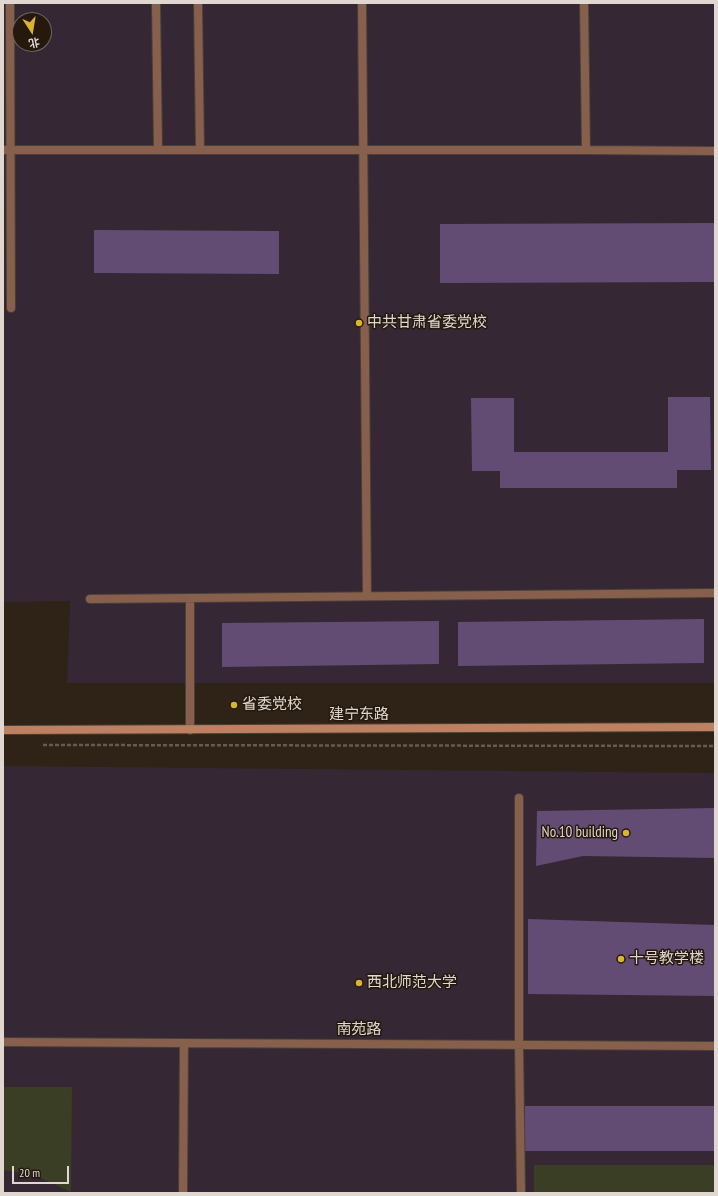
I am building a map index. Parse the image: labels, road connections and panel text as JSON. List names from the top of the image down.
{
  "streets": {
    "main road": ["建宁东路"],
    "street": ["南苑路"]
  },
  "places": [
    "中共甘肃省委党校",
    "省委党校",
    "No.10 building",
    "十号教学楼",
    "西北师范大学"
  ],
  "scale_bar": "20 m",
  "north": "bottom"
}
